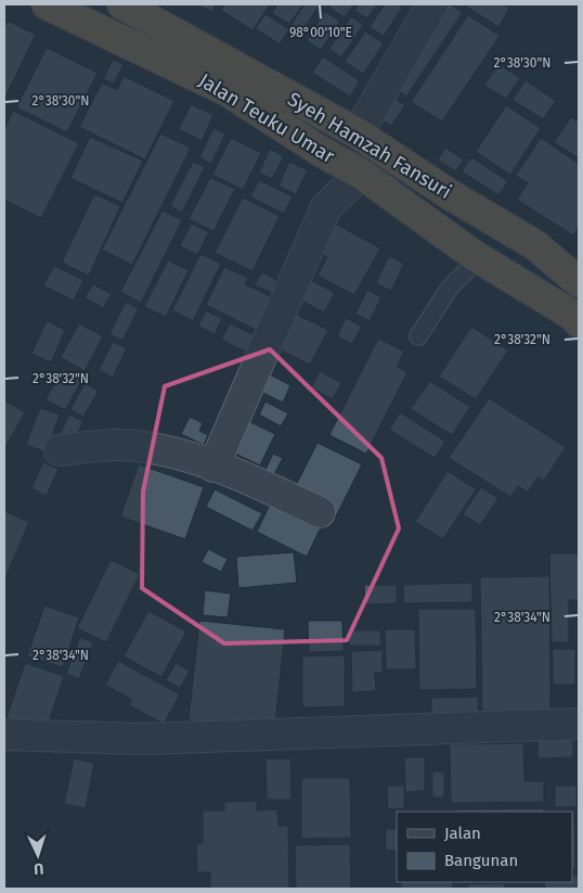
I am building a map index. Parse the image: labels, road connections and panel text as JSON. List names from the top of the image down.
{
  "streets": {
    "highway": ["Jalan Teuku Umar", "Syeh Hamzah Fansuri"]
  },
  "legend": ["Jalan", "Bangunan"],
  "north": "bottom",
  "coordinates": [
    "98°00'10\"E",
    "2°38'30\"N",
    "2°38'32\"N",
    "2°38'34\"N"
  ]
}
